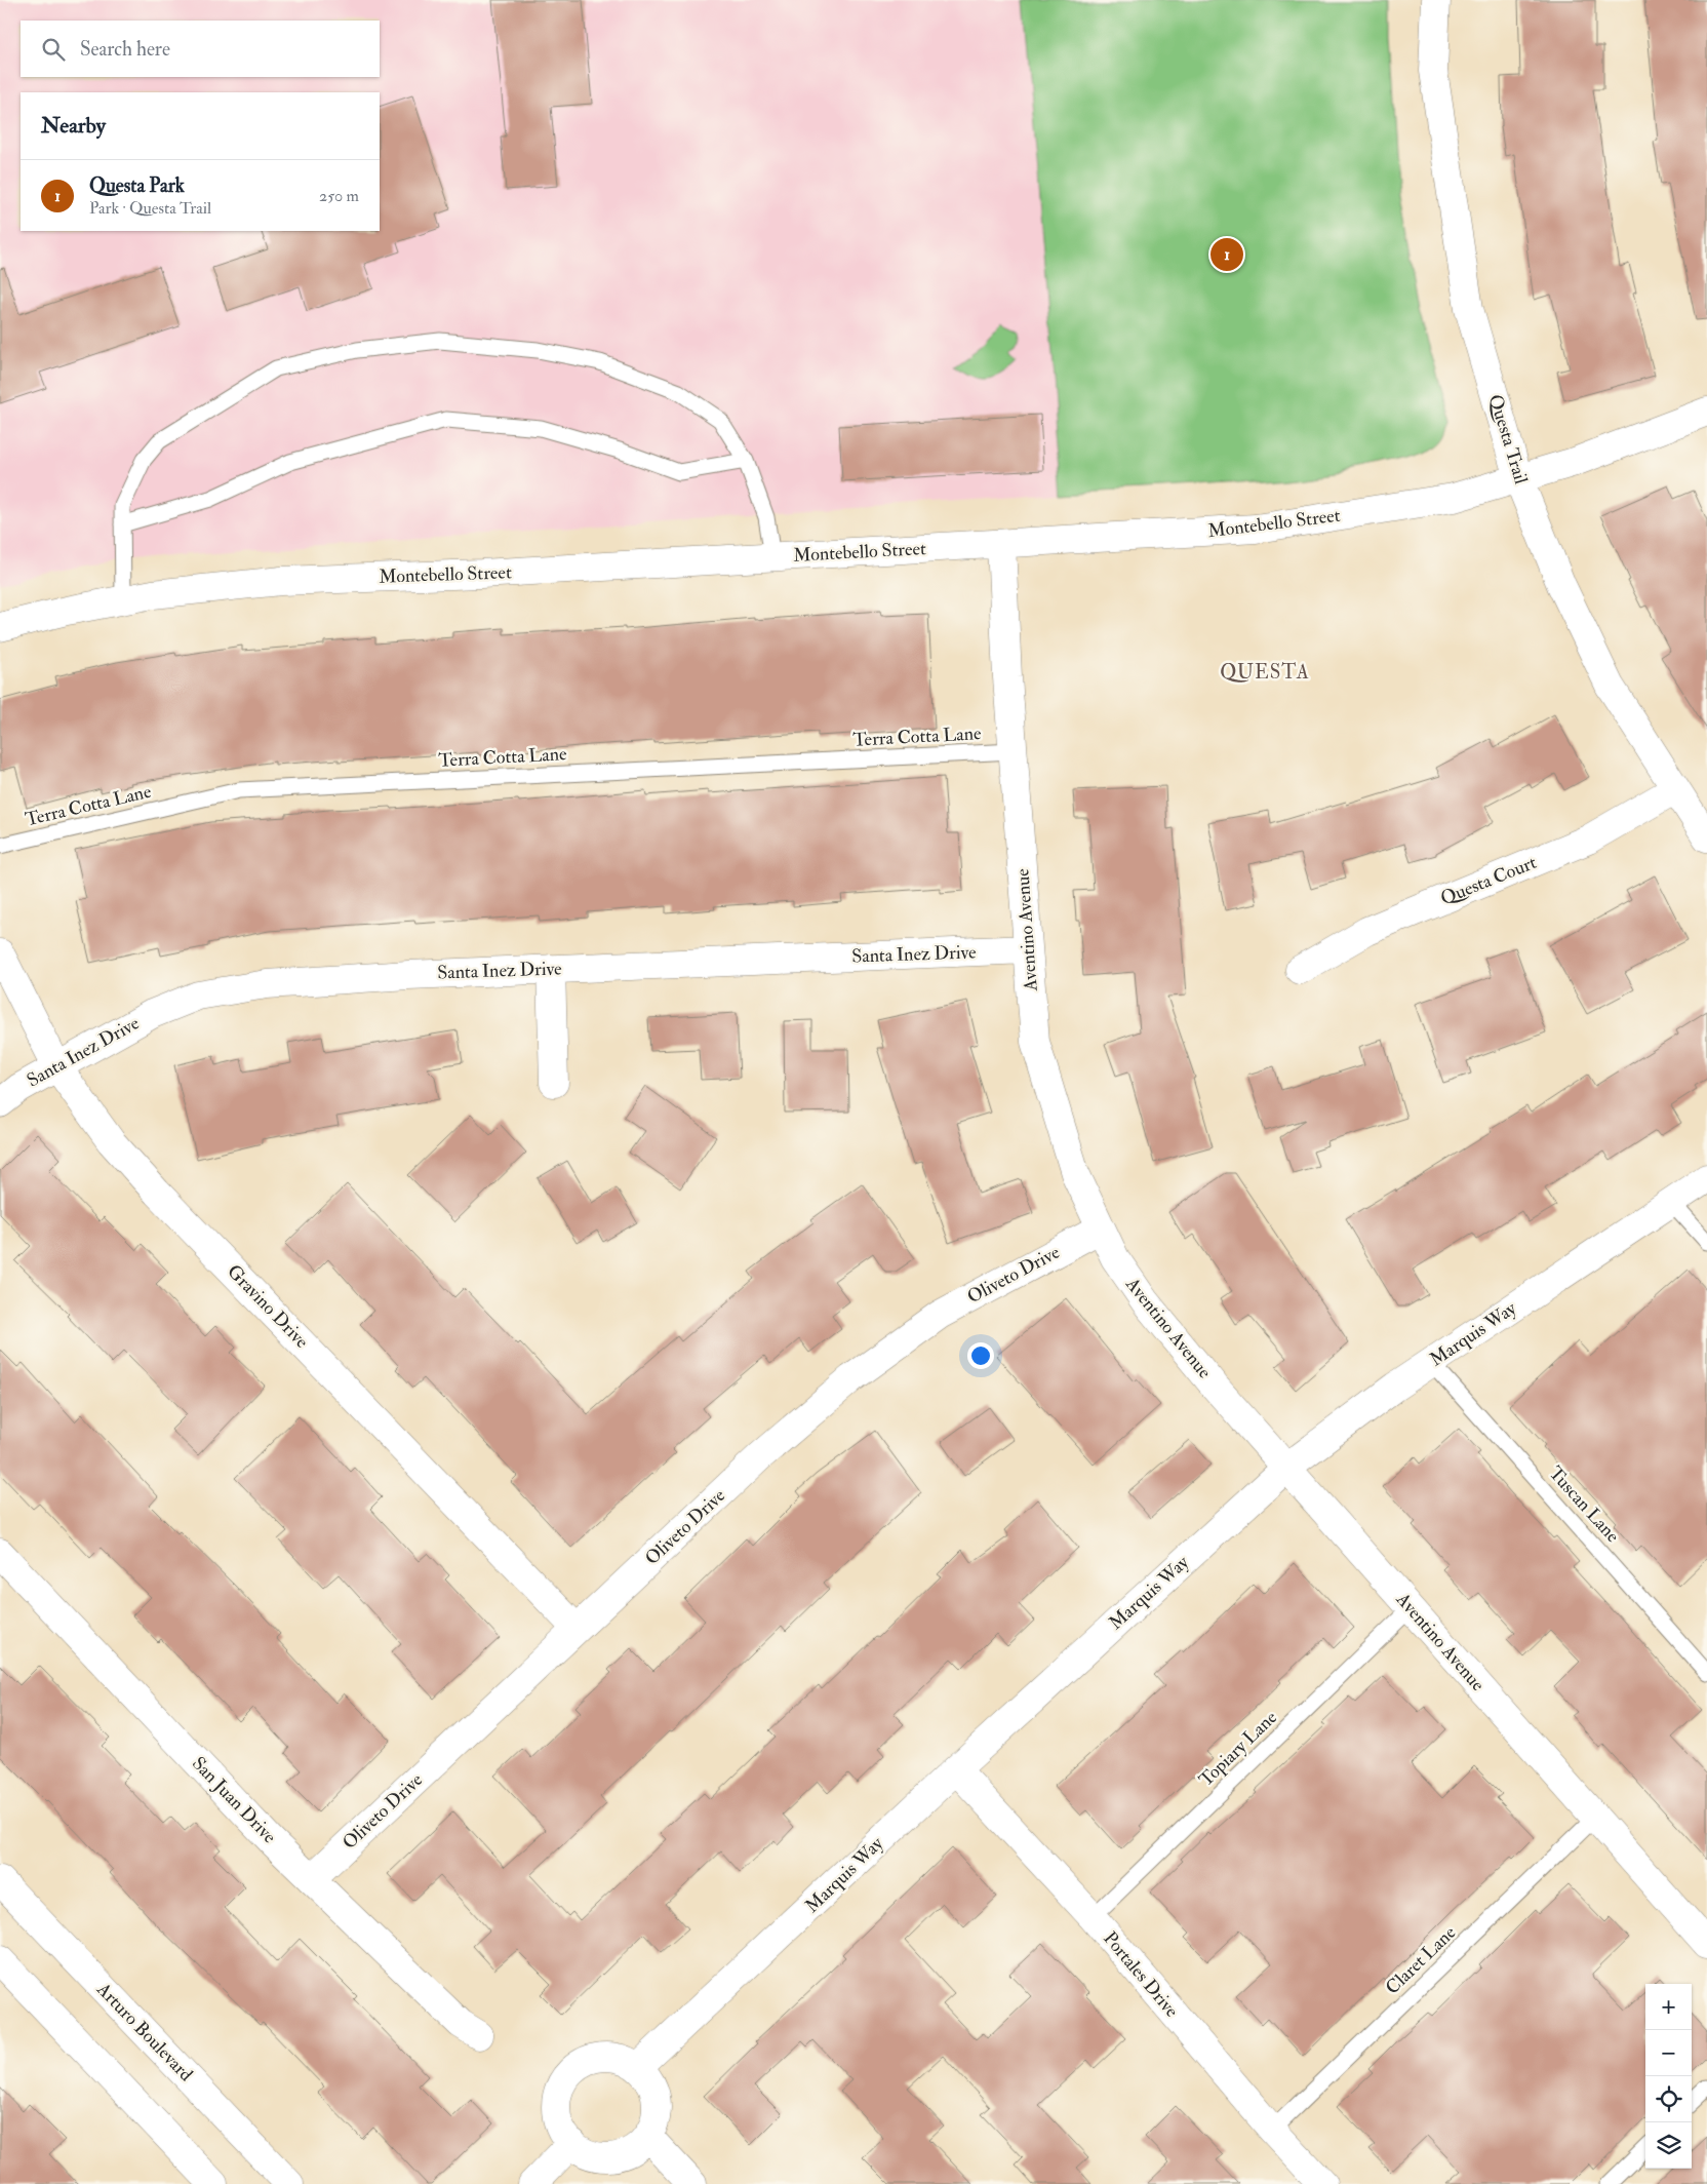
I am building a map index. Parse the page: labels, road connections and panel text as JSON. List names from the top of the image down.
{
  "streets": {
    "street": [
      "Questa Trail",
      "Montebello Street",
      "Questa Court",
      "Aventino Avenue",
      "Santa Inez Drive",
      "Oliveto Drive",
      "Gravino Drive",
      "Marquis Way",
      "San Juan Drive",
      "Portales Drive",
      "Arturo Boulevard"
    ],
    "lane": [
      "Terra Cotta Lane",
      "Tuscan Lane",
      "Topiary Lane",
      "Claret Lane"
    ]
  },
  "crossings": [
    ["Questa Trail", "Montebello Street"],
    ["Questa Trail", "Questa Court"],
    ["Montebello Street", "Aventino Avenue"],
    ["Terra Cotta Lane", "Aventino Avenue"],
    ["Aventino Avenue", "Santa Inez Drive"],
    ["Aventino Avenue", "Oliveto Drive"],
    ["Aventino Avenue", "Marquis Way"],
    ["Aventino Avenue", "Topiary Lane"],
    ["Aventino Avenue", "Claret Lane"],
    ["Santa Inez Drive", "Gravino Drive"],
    ["Oliveto Drive", "Gravino Drive"],
    ["Oliveto Drive", "San Juan Drive"],
    ["Marquis Way", "Tuscan Lane"],
    ["Marquis Way", "Portales Drive"],
    ["Topiary Lane", "Portales Drive"],
    ["Claret Lane", "Portales Drive"]
  ],
  "districts": ["QUESTA"],
  "page": {
    "search": "Search here",
    "heading": "Nearby",
    "list": [
      {
        "mark": "1",
        "name": "Questa Park",
        "note": "Park · Questa Trail",
        "value": "250 m"
      }
    ],
    "pins": "1",
    "map_buttons": ["+", "−"]
  }
}
